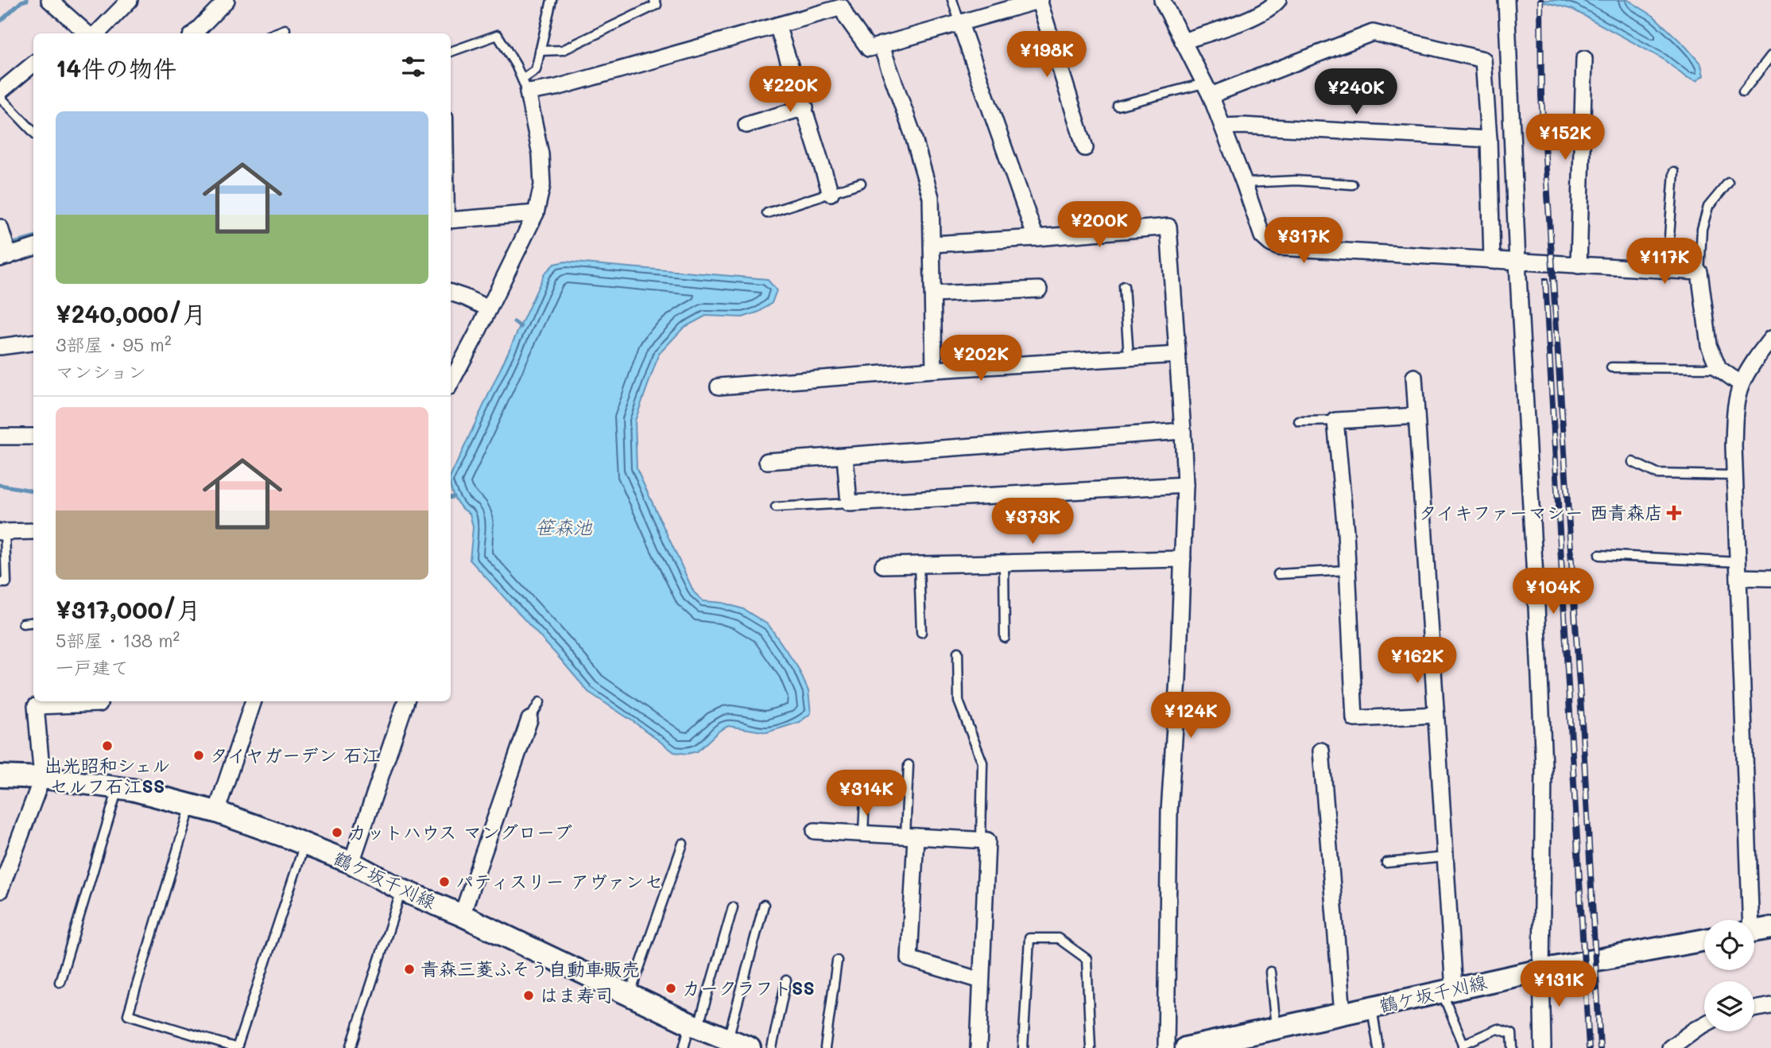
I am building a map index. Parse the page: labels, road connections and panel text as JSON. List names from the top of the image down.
{
  "streets": {
    "main road": ["鶴ケ坂千刈線"]
  },
  "water": ["笹森池"],
  "places": {
    "health": ["タイキファーマシー 西青森店"],
    "other": [
      "出光昭和シェル セルフ石江SS",
      "タイヤガーデン 石江",
      "カットハウス マングローブ",
      "パティスリー アヴァンセ",
      "青森三菱ふそう自動車販売",
      "カークラフトSS",
      "はま寿司"
    ]
  },
  "page": {
    "price": [
      "¥198K",
      "¥220K",
      "¥240K",
      "¥152K",
      "¥200K",
      "¥317K",
      "¥117K",
      "¥202K",
      "¥373K",
      "¥104K",
      "¥162K",
      "¥124K",
      "¥314K",
      "¥131K"
    ],
    "heading": "14件の物件",
    "list": [
      {
        "name": "¥240,000/月",
        "note": "3部屋 · 95 m² · マンション"
      },
      {
        "name": "¥317,000/月",
        "note": "5部屋 · 138 m² · 一戸建て"
      }
    ]
  }
}
